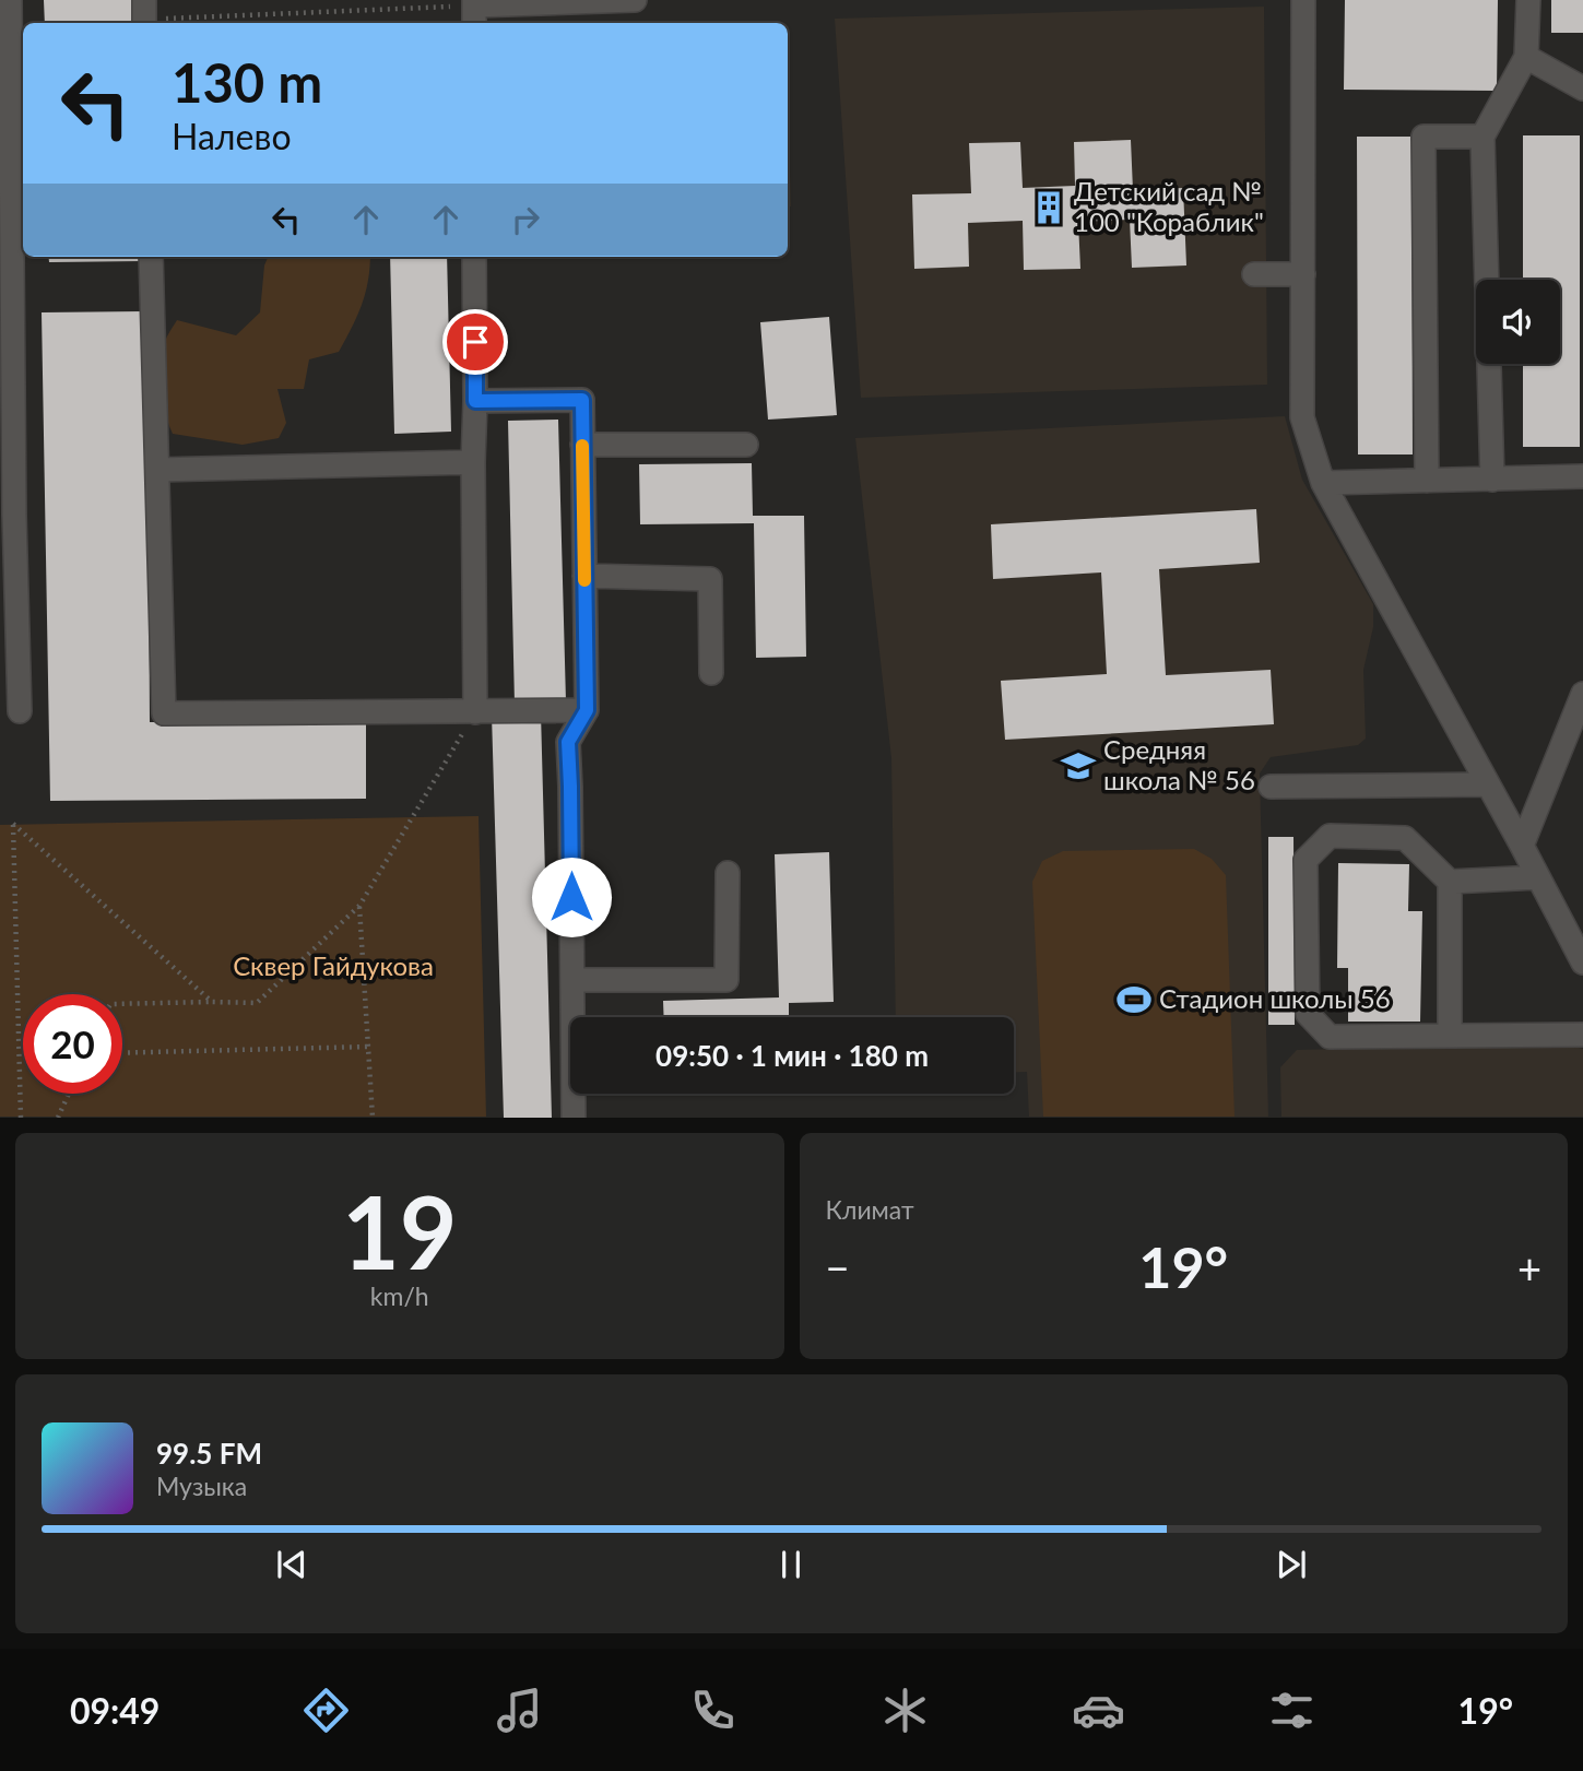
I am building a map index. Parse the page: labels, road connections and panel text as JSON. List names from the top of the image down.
{
  "parks": ["Сквер Гайдукова"],
  "places": {
    "building": ["Детский сад № 100 \"Кораблик\""],
    "school or university": ["Средняя школа № 56"],
    "sports": ["Стадион школы 56"]
  },
  "page": {
    "turn": ["130 m", "Налево"],
    "limit": "20",
    "trip": "09:50 · 1 мин · 180 m",
    "tile": [
      ["19", "km/h"],
      "Климат"
    ],
    "heat": ["−", "19°", "+"],
    "song": ["99.5 FM", "Музыка"],
    "tabs": ["09:49", "19°"]
  }
}
